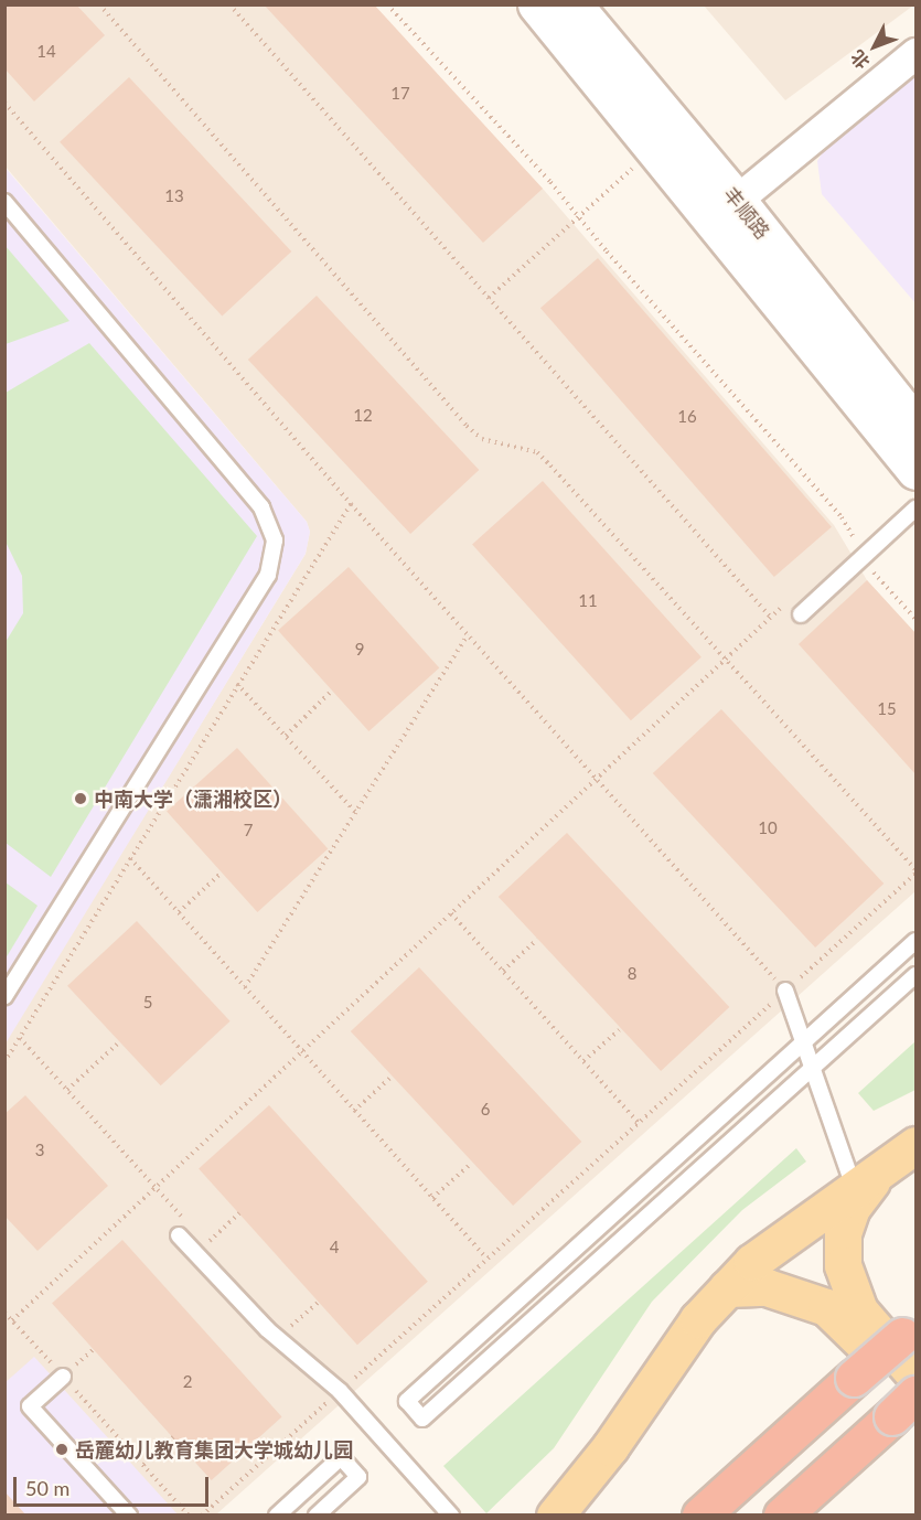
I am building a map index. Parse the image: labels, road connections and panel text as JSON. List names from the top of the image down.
{
  "streets": {
    "main road": ["丰顺路"]
  },
  "places": ["中南大学（潇湘校区）", "岳麓幼儿教育集团大学城幼儿园"],
  "house_numbers": [
    "14",
    "17",
    "13",
    "12",
    "16",
    "11",
    "9",
    "15",
    "10",
    "7",
    "8",
    "5",
    "6",
    "3",
    "4",
    "2"
  ],
  "scale_bar": "50 m",
  "north": "bottom left"
}
